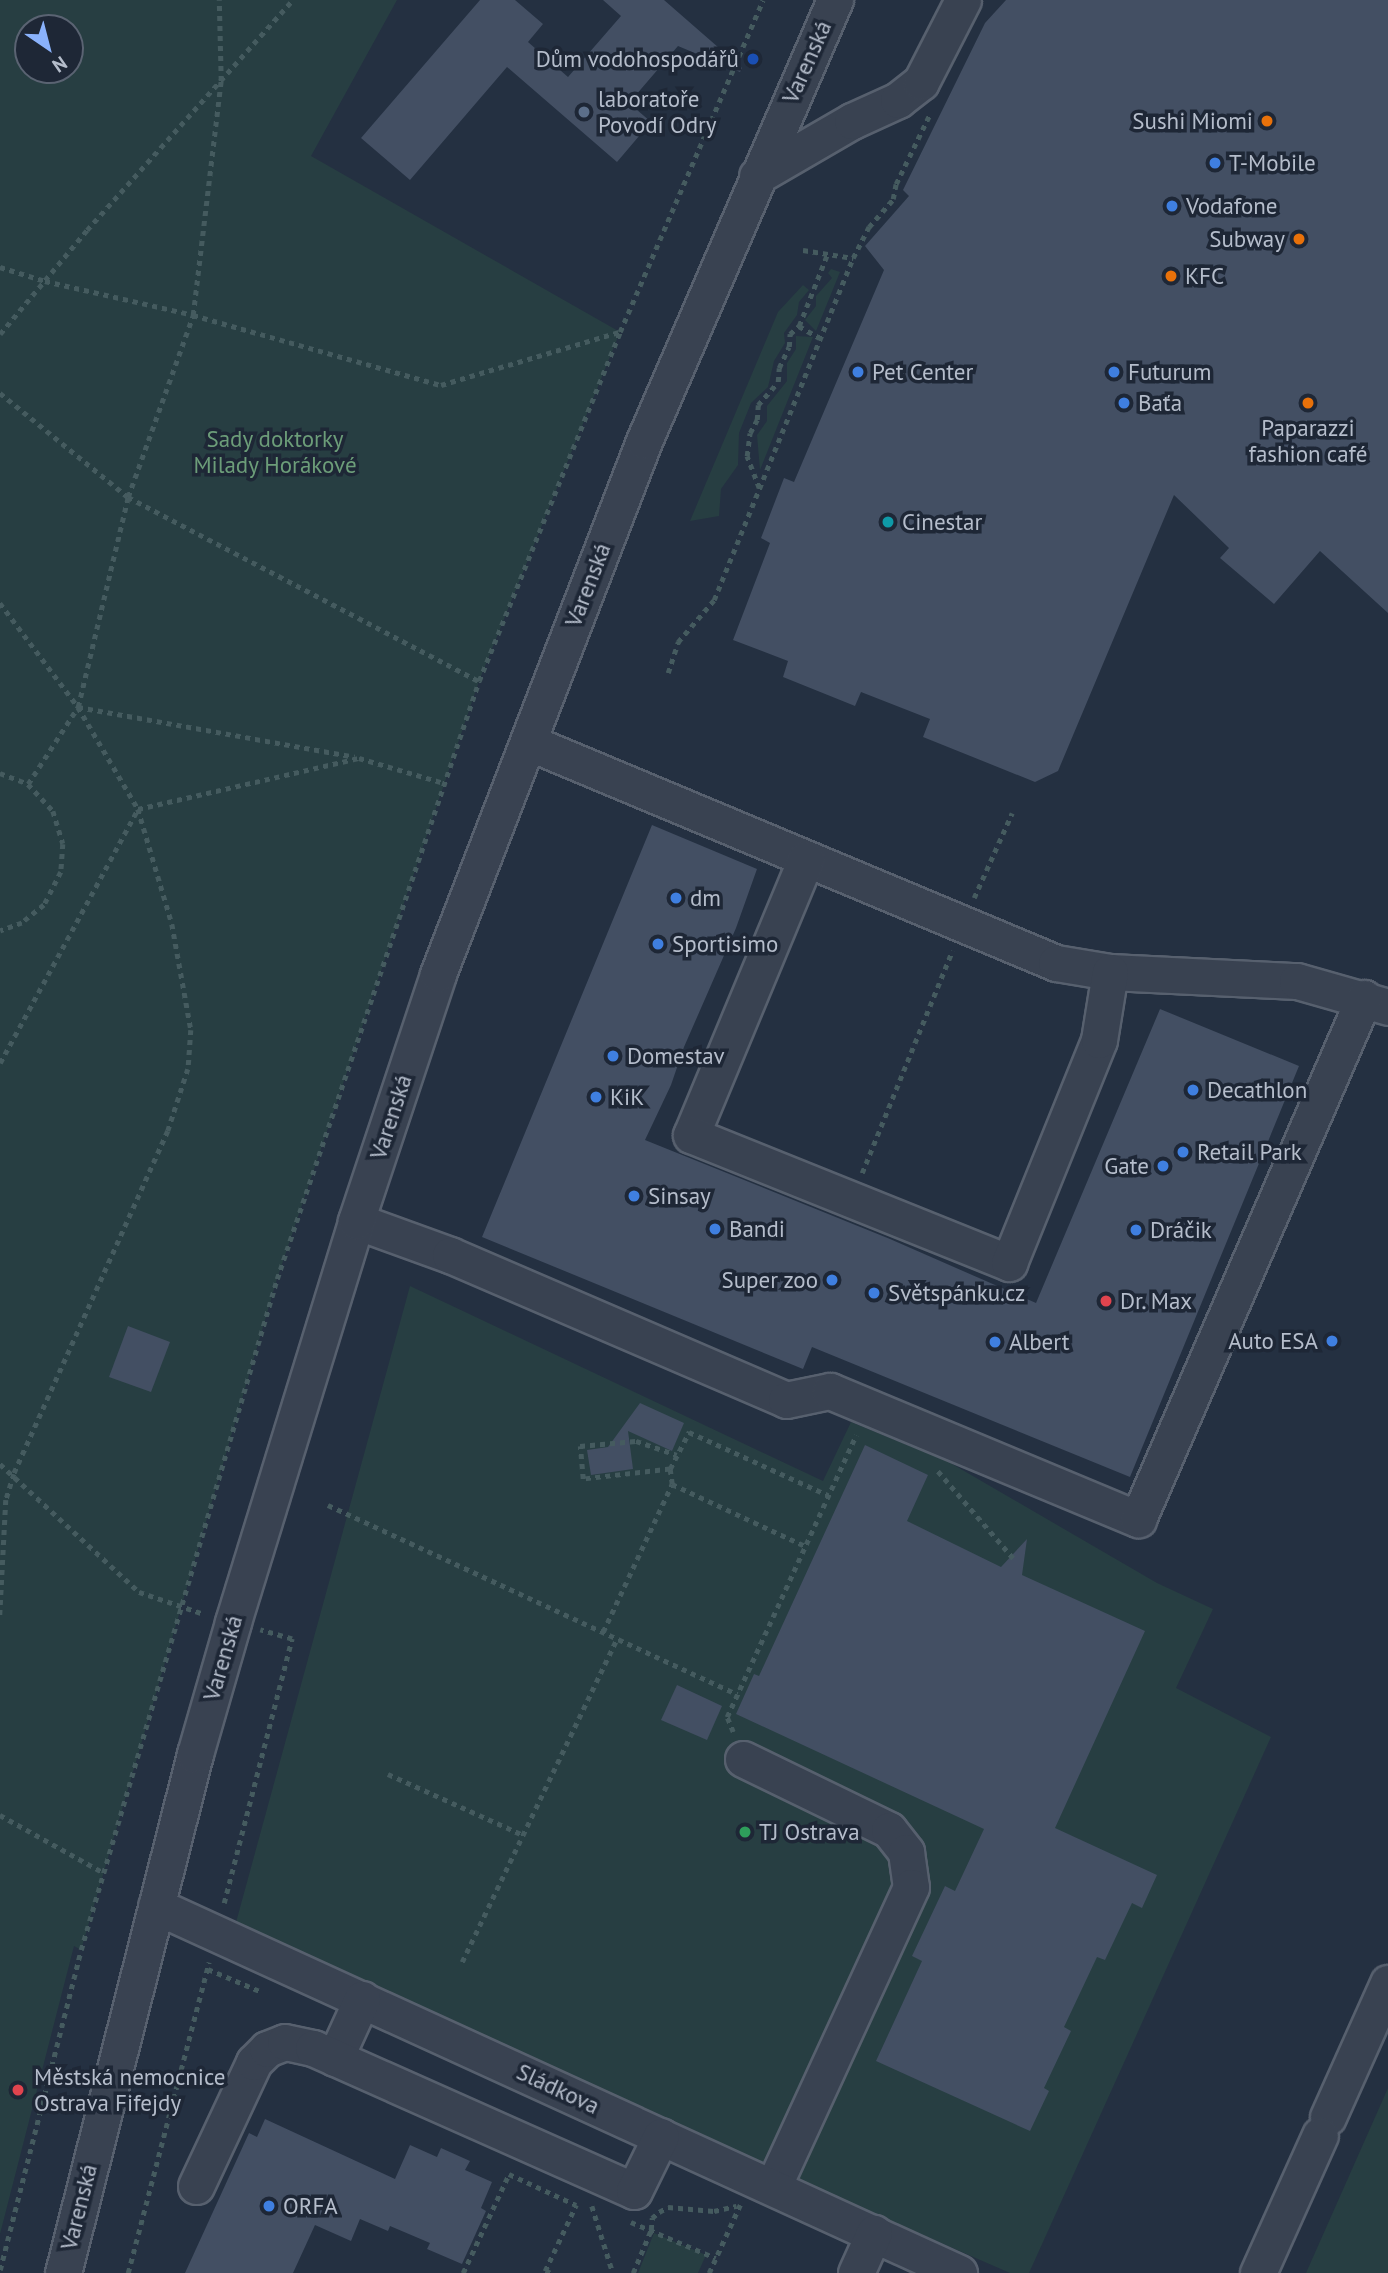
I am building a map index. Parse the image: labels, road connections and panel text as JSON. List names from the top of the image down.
{
  "streets": {
    "street": ["Varenská", "Sládkova"]
  },
  "crossings": [
    ["Varenská", "Sládkova"]
  ],
  "parks": ["Sady doktorky Milady Horákové"],
  "places": [
    "Dům vodohospodářů",
    "laboratoře Povodí Odry",
    "Sushi Miomi",
    "T-Mobile",
    "Vodafone",
    "Subway",
    "KFC",
    "Pet Center",
    "Futurum",
    "Baťa",
    "Paparazzi fashion café",
    "Cinestar",
    "dm",
    "Sportisimo",
    "Domestav",
    "Decathlon",
    "KiK",
    "Retail Park",
    "Gate",
    "Sinsay",
    "Bandi",
    "Dráčik",
    "Super zoo",
    "Světspánku.cz",
    "Dr. Max",
    "Auto ESA",
    "Albert",
    "TJ Ostrava",
    "Městská nemocnice Ostrava Fifejdy",
    "ORFA"
  ],
  "north": "bottom right"
}
